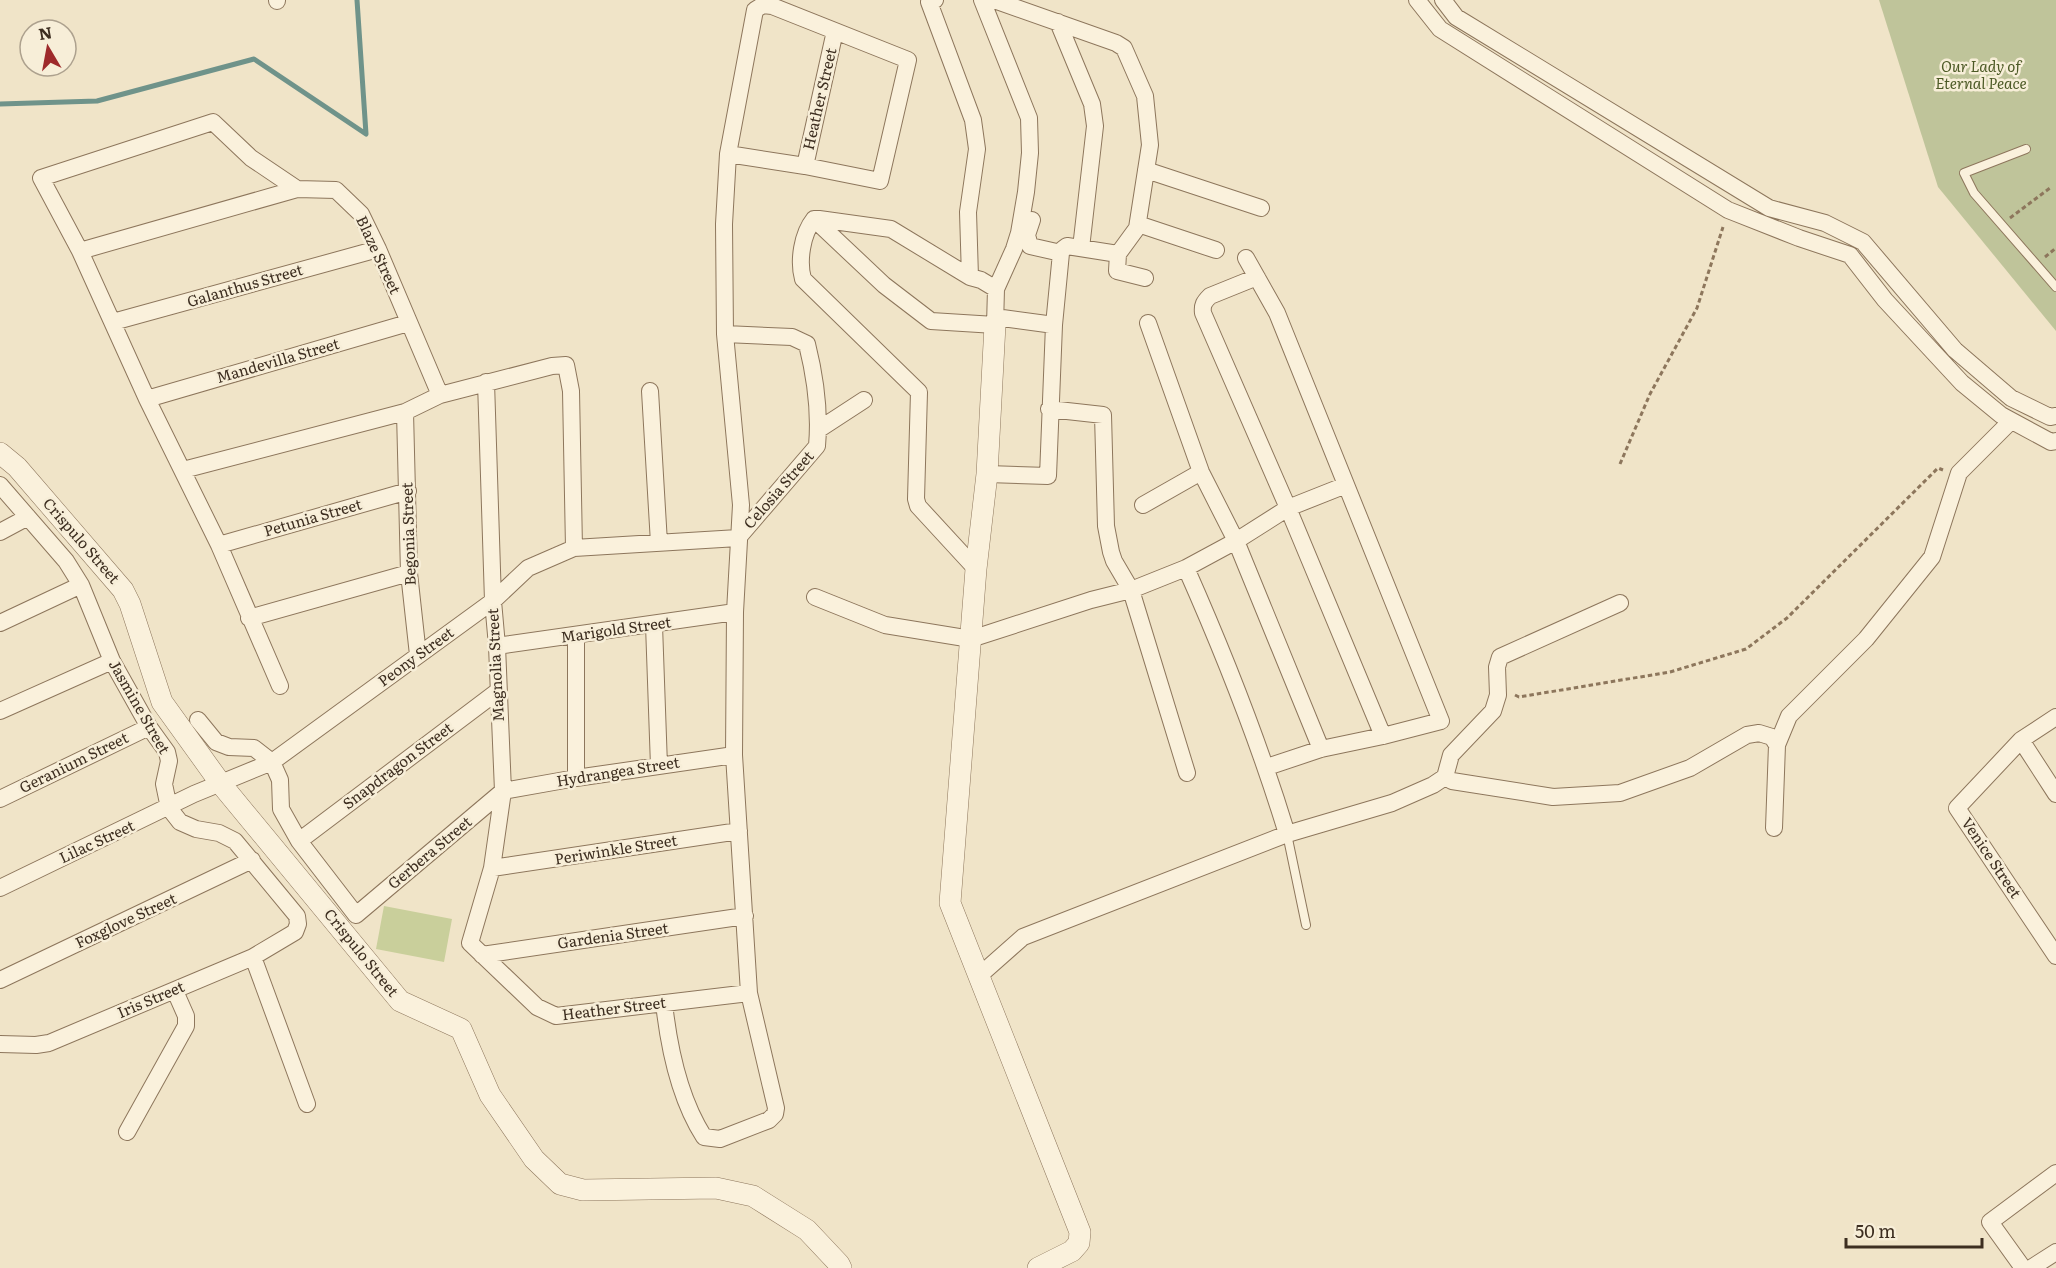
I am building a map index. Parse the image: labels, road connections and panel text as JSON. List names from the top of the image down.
{
  "streets": {
    "street": [
      "Heather Street",
      "Blaze Street",
      "Galanthus Street",
      "Mandevilla Street",
      "Celosia Street",
      "Petunia Street",
      "Begonia Street",
      "Crispulo Street",
      "Marigold Street",
      "Peony Street",
      "Magnolia Street",
      "Jasmine Street",
      "Geranium Street",
      "Snapdragon Street",
      "Hydrangea Street",
      "Lilac Street",
      "Periwinkle Street",
      "Gerbera Street",
      "Venice Street",
      "Foxglove Street",
      "Gardenia Street",
      "Iris Street"
    ]
  },
  "crossings": [
    ["Heather Street", "Magnolia Street"],
    ["Heather Street", "Gardenia Street"],
    ["Blaze Street", "Galanthus Street"],
    ["Blaze Street", "Mandevilla Street"],
    ["Celosia Street", "Peony Street"],
    ["Petunia Street", "Begonia Street"],
    ["Begonia Street", "Peony Street"],
    ["Crispulo Street", "Peony Street"],
    ["Crispulo Street", "Lilac Street"],
    ["Marigold Street", "Magnolia Street"],
    ["Peony Street", "Magnolia Street"],
    ["Peony Street", "Lilac Street"],
    ["Magnolia Street", "Snapdragon Street"],
    ["Magnolia Street", "Hydrangea Street"],
    ["Magnolia Street", "Periwinkle Street"],
    ["Magnolia Street", "Gerbera Street"],
    ["Magnolia Street", "Gardenia Street"],
    ["Jasmine Street", "Geranium Street"],
    ["Jasmine Street", "Lilac Street"],
    ["Snapdragon Street", "Gerbera Street"],
    ["Hydrangea Street", "Gerbera Street"],
    ["Foxglove Street", "Iris Street"]
  ],
  "parks": ["Our Lady of Eternal Peace"],
  "scale_bar": "50 m",
  "north": "top"
}
